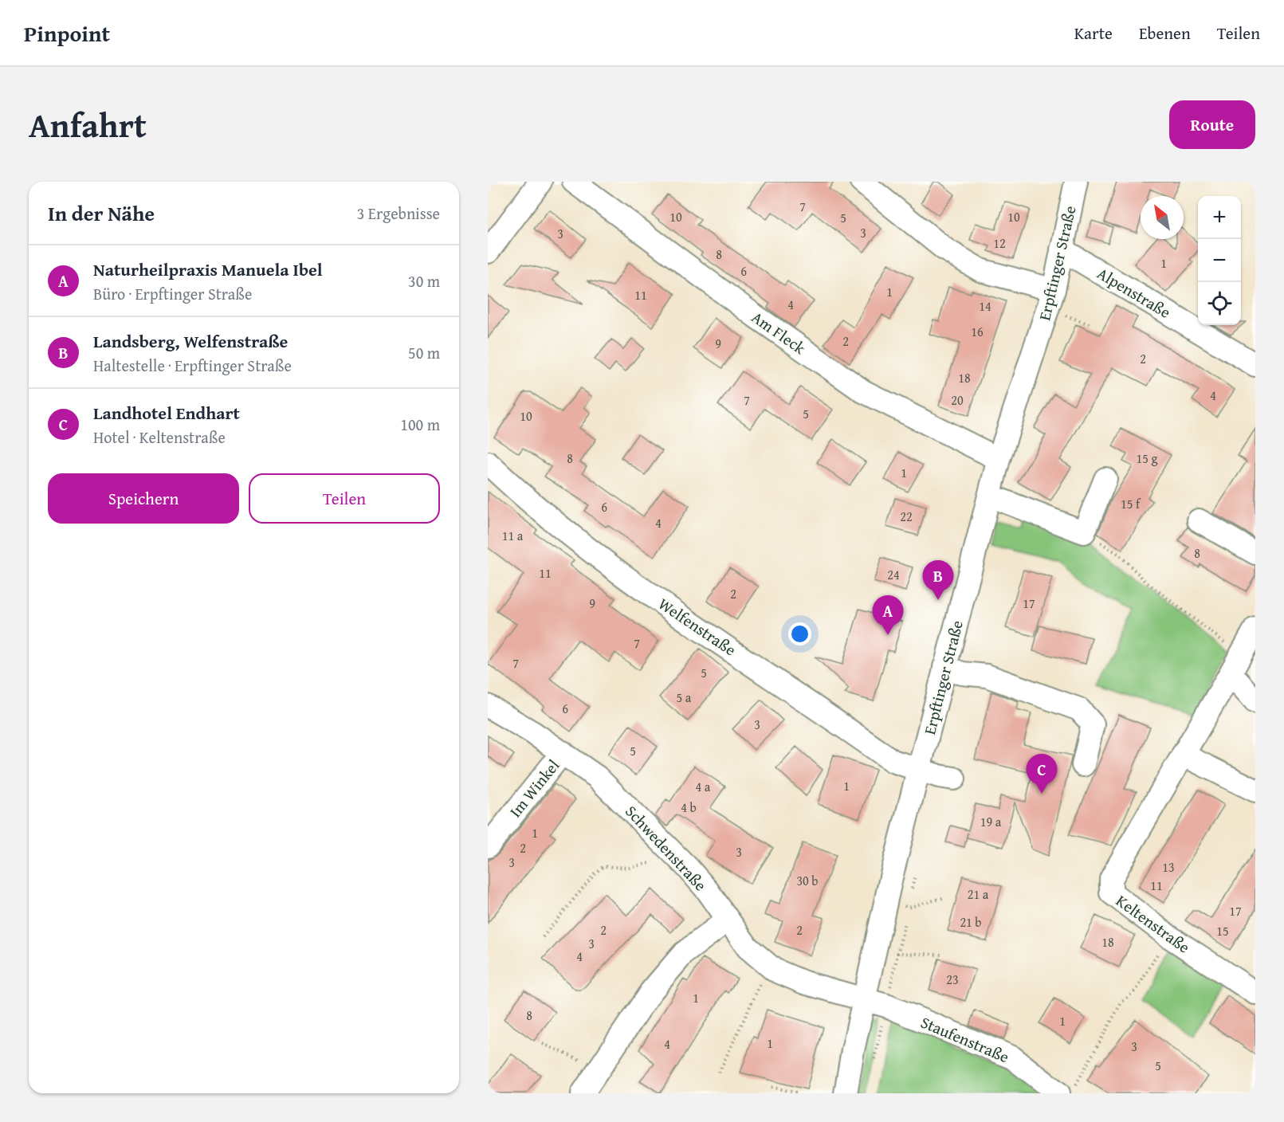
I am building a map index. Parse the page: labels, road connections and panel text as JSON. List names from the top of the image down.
{
  "streets": {
    "street": [
      "Erpftinger Straße",
      "Alpenstraße",
      "Am Fleck",
      "Welfenstraße",
      "Im Winkel",
      "Schwedenstraße",
      "Keltenstraße",
      "Staufenstraße"
    ]
  },
  "crossings": [
    ["Erpftinger Straße", "Alpenstraße"],
    ["Erpftinger Straße", "Am Fleck"],
    ["Erpftinger Straße", "Welfenstraße"],
    ["Erpftinger Straße", "Schwedenstraße"],
    ["Erpftinger Straße", "Staufenstraße"],
    ["Im Winkel", "Schwedenstraße"],
    ["Schwedenstraße", "Staufenstraße"]
  ],
  "house_numbers": [
    "7",
    "10",
    "10",
    "5",
    "3",
    "3",
    "12",
    "8",
    "1",
    "6",
    "1",
    "11",
    "4",
    "14",
    "16",
    "2",
    "9",
    "2",
    "18",
    "4",
    "7",
    "20",
    "5",
    "10",
    "8",
    "15 g",
    "1",
    "15 f",
    "6",
    "22",
    "4",
    "11 a",
    "8",
    "11",
    "24",
    "2",
    "9",
    "17",
    "7",
    "7",
    "5",
    "5 a",
    "6",
    "3",
    "5",
    "1",
    "4 a",
    "4 b",
    "19 a",
    "1",
    "2",
    "3",
    "3",
    "13",
    "30 b",
    "11",
    "21 a",
    "17",
    "21 b",
    "2",
    "2",
    "15",
    "18",
    "3",
    "4",
    "23",
    "1",
    "8",
    "1",
    "1",
    "4",
    "3",
    "5"
  ],
  "north": "top left",
  "page": {
    "header": "Pinpoint",
    "nav": ["Karte", "Ebenen", "Teilen"],
    "title": "Anfahrt",
    "buttons": [
      "Route",
      ["Speichern", "Teilen"]
    ],
    "heading": ["In der Nähe", "3 Ergebnisse"],
    "map_buttons": ["+", "−"],
    "list": [
      {
        "mark": "A",
        "name": "Naturheilpraxis Manuela Ibel",
        "note": "Büro · Erpftinger Straße",
        "value": "30 m"
      },
      {
        "mark": "B",
        "name": "Landsberg, Welfenstraße",
        "note": "Haltestelle · Erpftinger Straße",
        "value": "50 m"
      },
      {
        "mark": "C",
        "name": "Landhotel Endhart",
        "note": "Hotel · Keltenstraße",
        "value": "100 m"
      }
    ],
    "pins": ["B", "A", "C"]
  }
}
